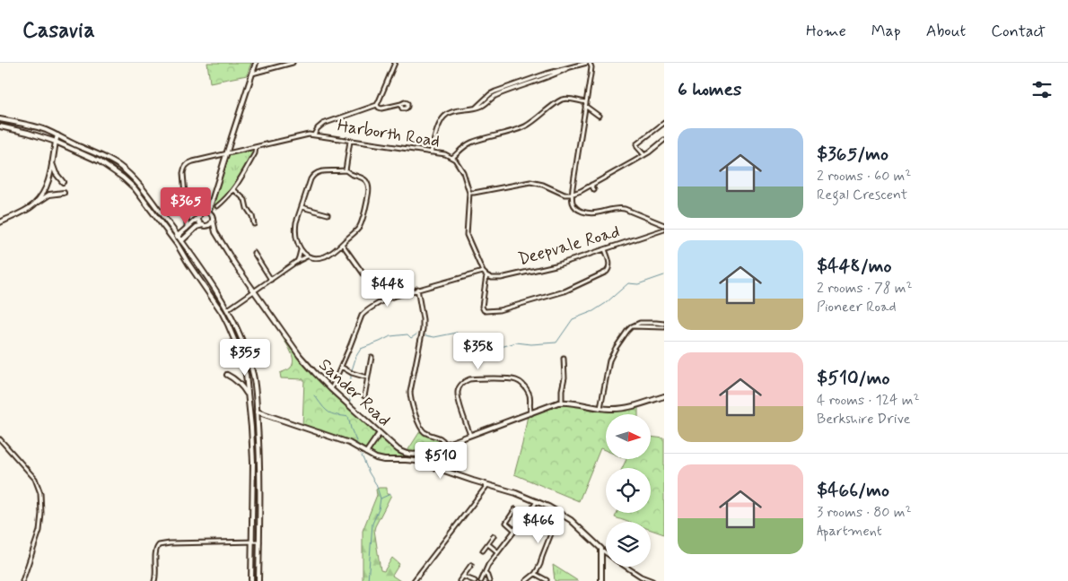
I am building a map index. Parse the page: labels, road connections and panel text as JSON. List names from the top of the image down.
{
  "streets": {
    "main road": ["Sander Road"],
    "street": ["Harborth Road", "Deepvale Road"]
  },
  "north": "right",
  "page": {
    "header": "Casavia",
    "nav": [
      "Home",
      "Map",
      "About",
      "Contact"
    ],
    "heading": "6 homes",
    "list": [
      {
        "name": "$365/mo",
        "note": "2 rooms · 60 m² · Regal Crescent"
      },
      {
        "name": "$448/mo",
        "note": "2 rooms · 78 m² · Pioneer Road"
      },
      {
        "name": "$510/mo",
        "note": "4 rooms · 124 m² · Berkshire Drive"
      },
      {
        "name": "$466/mo",
        "note": "3 rooms · 80 m² · Apartment"
      }
    ],
    "price": [
      "$365",
      "$448",
      "$358",
      "$355",
      "$510",
      "$466"
    ]
  }
}
